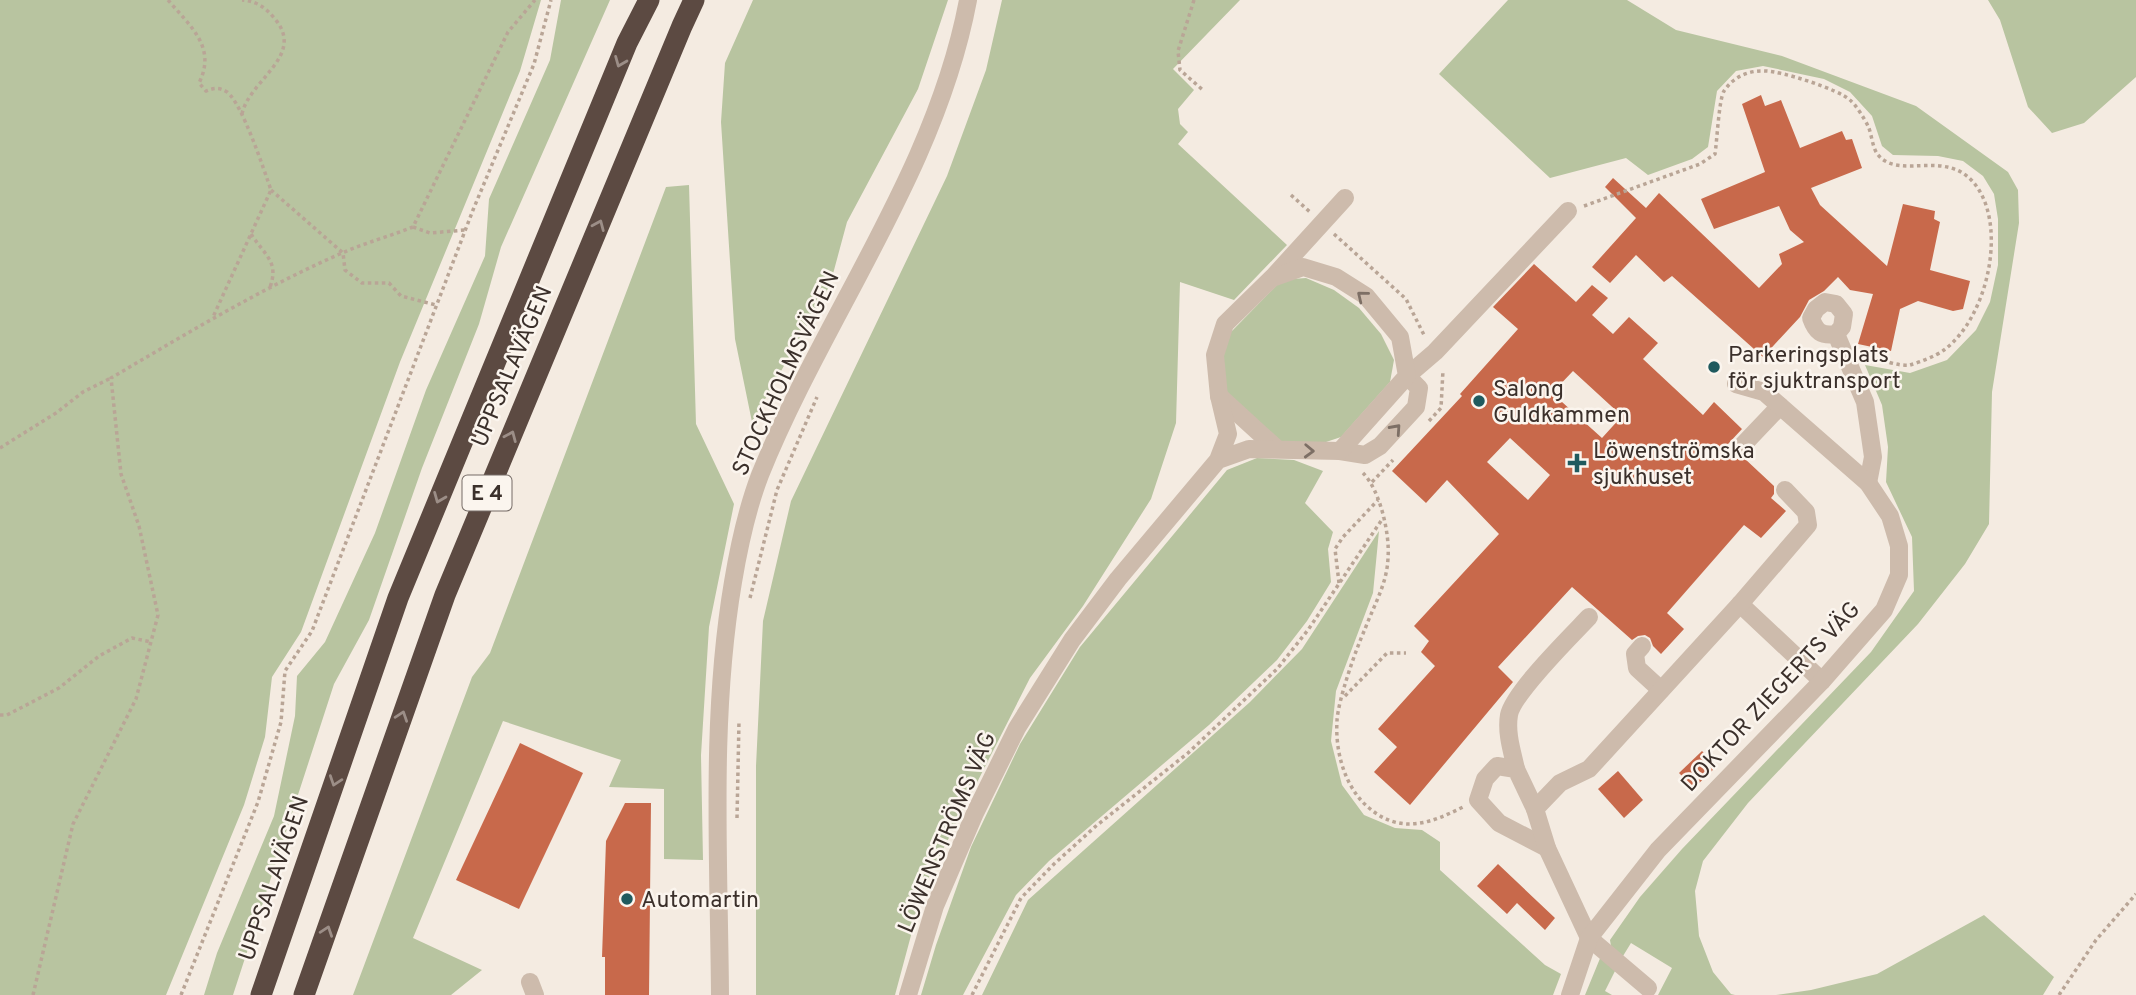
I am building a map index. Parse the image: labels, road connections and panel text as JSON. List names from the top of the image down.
{
  "streets": {
    "highway": ["UPPSALAVÄGEN", "E 4"],
    "street": ["STOCKHOLMSVÄGEN", "DOKTOR ZIEGERTS VÄG", "LÖWENSTRÖMS VÄG"]
  },
  "places": {
    "other": ["Parkeringsplats för sjuktransport", "Salong Guldkammen", "Automartin"],
    "health": ["Löwenströmska sjukhuset"]
  }
}
